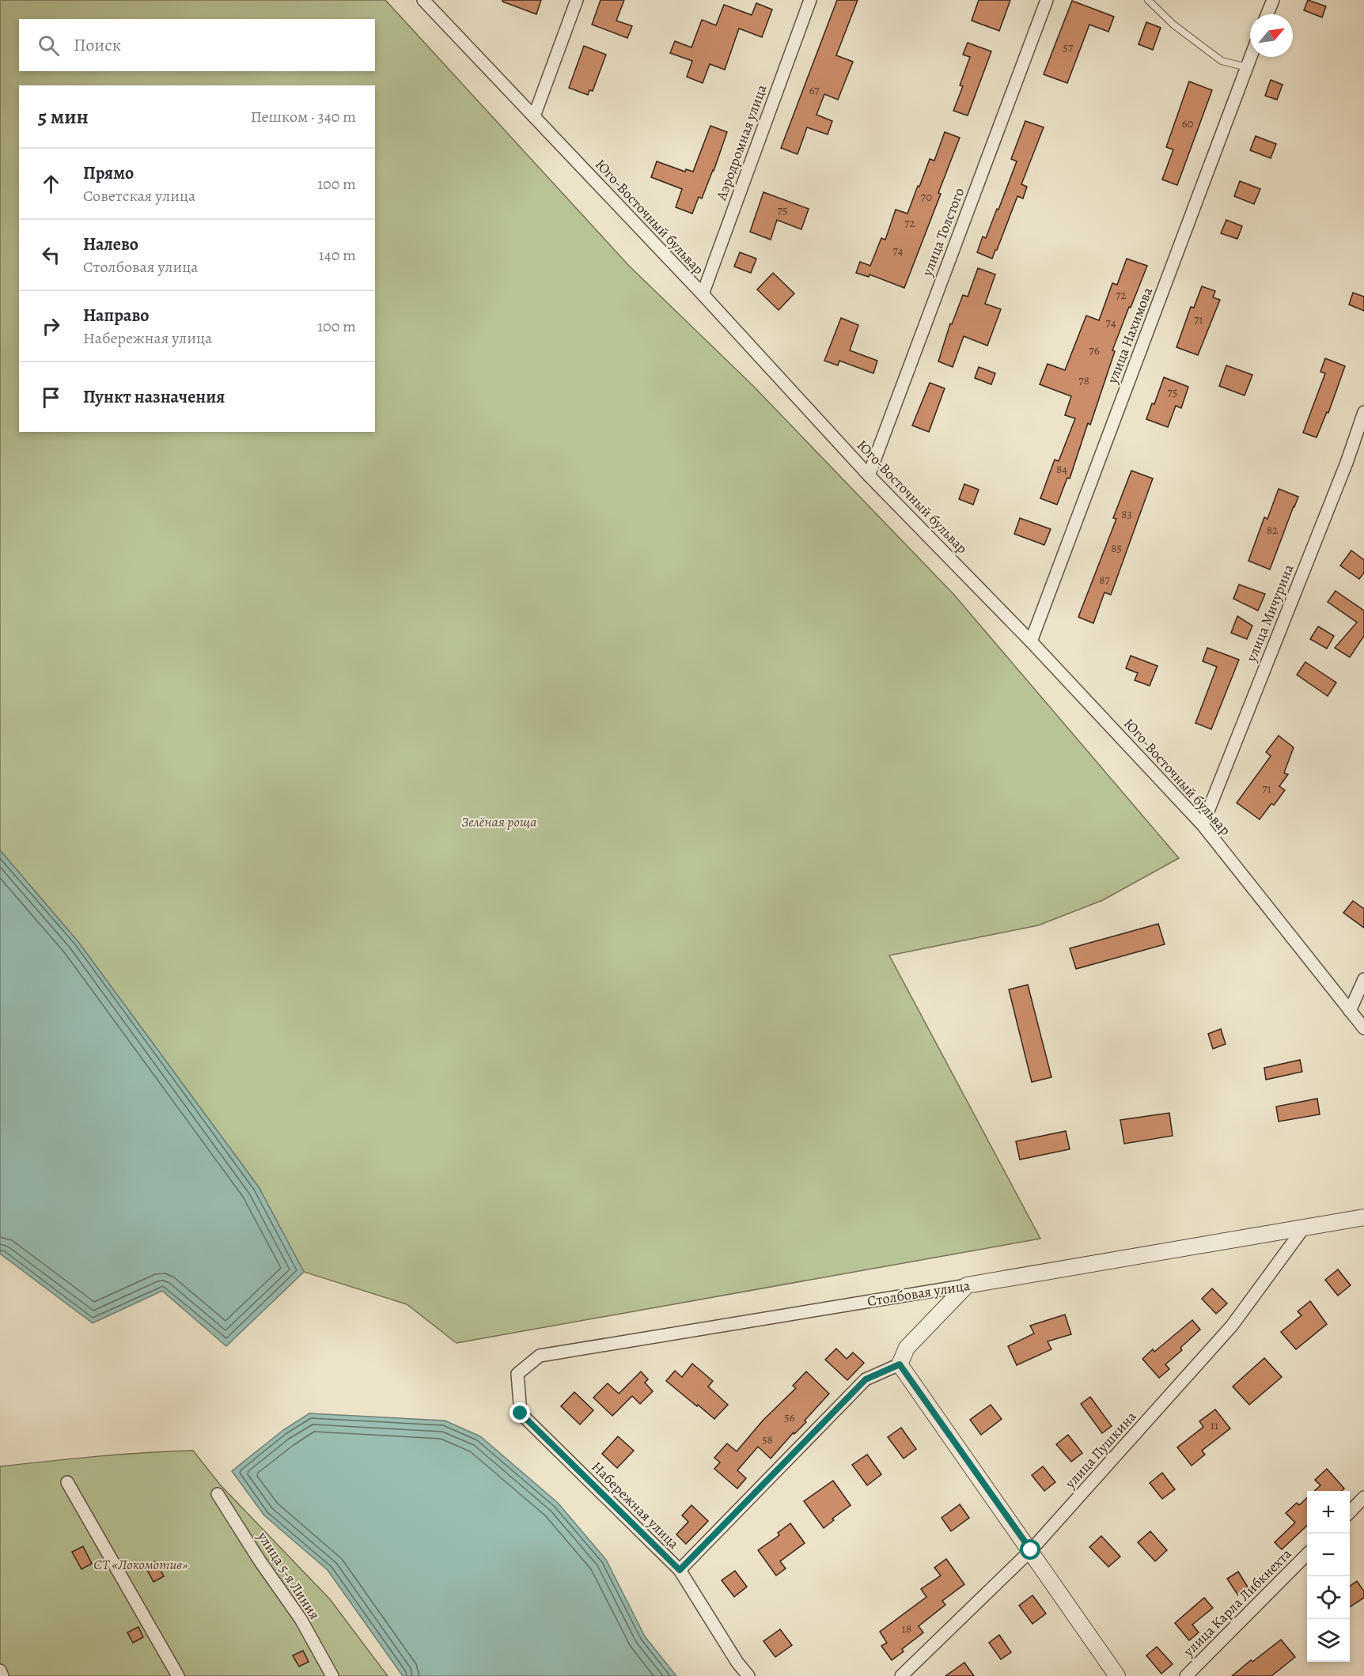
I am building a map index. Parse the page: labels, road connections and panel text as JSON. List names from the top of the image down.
{
  "streets": {
    "street": [
      "Аэродромная улица",
      "Юго-Восточный бульвар",
      "улица Толстого",
      "улица Нахимова",
      "улица Мичурина",
      "Столбовая улица",
      "улица Пушкина",
      "Набережная улица",
      "улица 5-я Линия",
      "улица Карла Либкнехта"
    ]
  },
  "crossings": [
    ["Аэродромная улица", "Юго-Восточный бульвар"],
    ["Юго-Восточный бульвар", "улица Толстого"],
    ["Юго-Восточный бульвар", "улица Нахимова"],
    ["Юго-Восточный бульвар", "улица Мичурина"],
    ["Столбовая улица", "улица Пушкина"],
    ["Столбовая улица", "Набережная улица"]
  ],
  "parks": ["Зелёная роща", "СТ «Локомотив»"],
  "house_numbers": [
    "57",
    "67",
    "60",
    "70",
    "75",
    "72",
    "74",
    "72",
    "71",
    "74",
    "76",
    "78",
    "75",
    "84",
    "83",
    "82",
    "85",
    "87",
    "71",
    "56",
    "11",
    "58",
    "18"
  ],
  "north": "top right",
  "page": {
    "search": "Поиск",
    "heading": ["5 мин", "Пешком · 340 m"],
    "list": [
      ["Прямо", "Советская улица", "100 m"],
      ["Налево", "Столбовая улица", "140 m"],
      ["Направо", "Набережная улица", "100 m"],
      "Пункт назначения"
    ],
    "map_buttons": ["+", "−"]
  }
}
